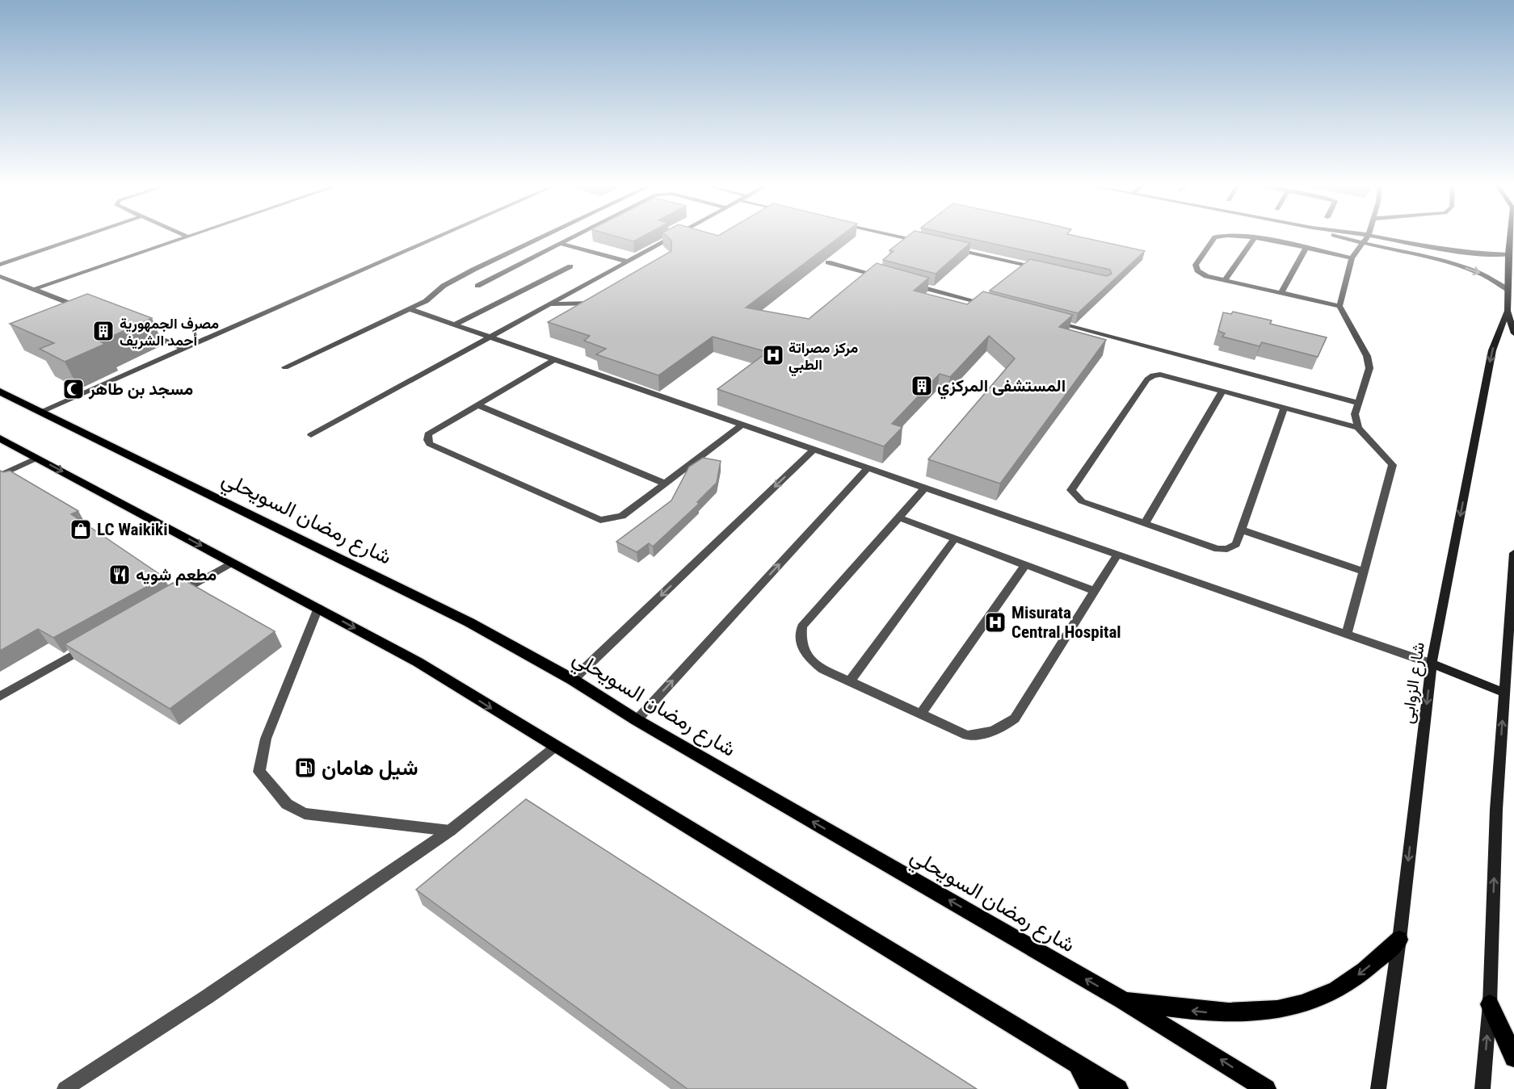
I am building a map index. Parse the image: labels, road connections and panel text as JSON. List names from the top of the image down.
{
  "streets": {
    "main road": ["شارع رمضان السويحلي"],
    "street": ["شارع الزوابى"]
  },
  "places": {
    "building": ["مصرف الجمهورية أحمد الشريف", "المستشفى المركزي"],
    "hospital": ["مركز مصراتة الطبي", "Misurata Central Hospital"],
    "mosque": ["مسجد بن طاهر"],
    "shop": ["LC Waikiki"],
    "restaurant": ["مطعم شويه"],
    "fuel station": ["شيل هامان"]
  }
}
